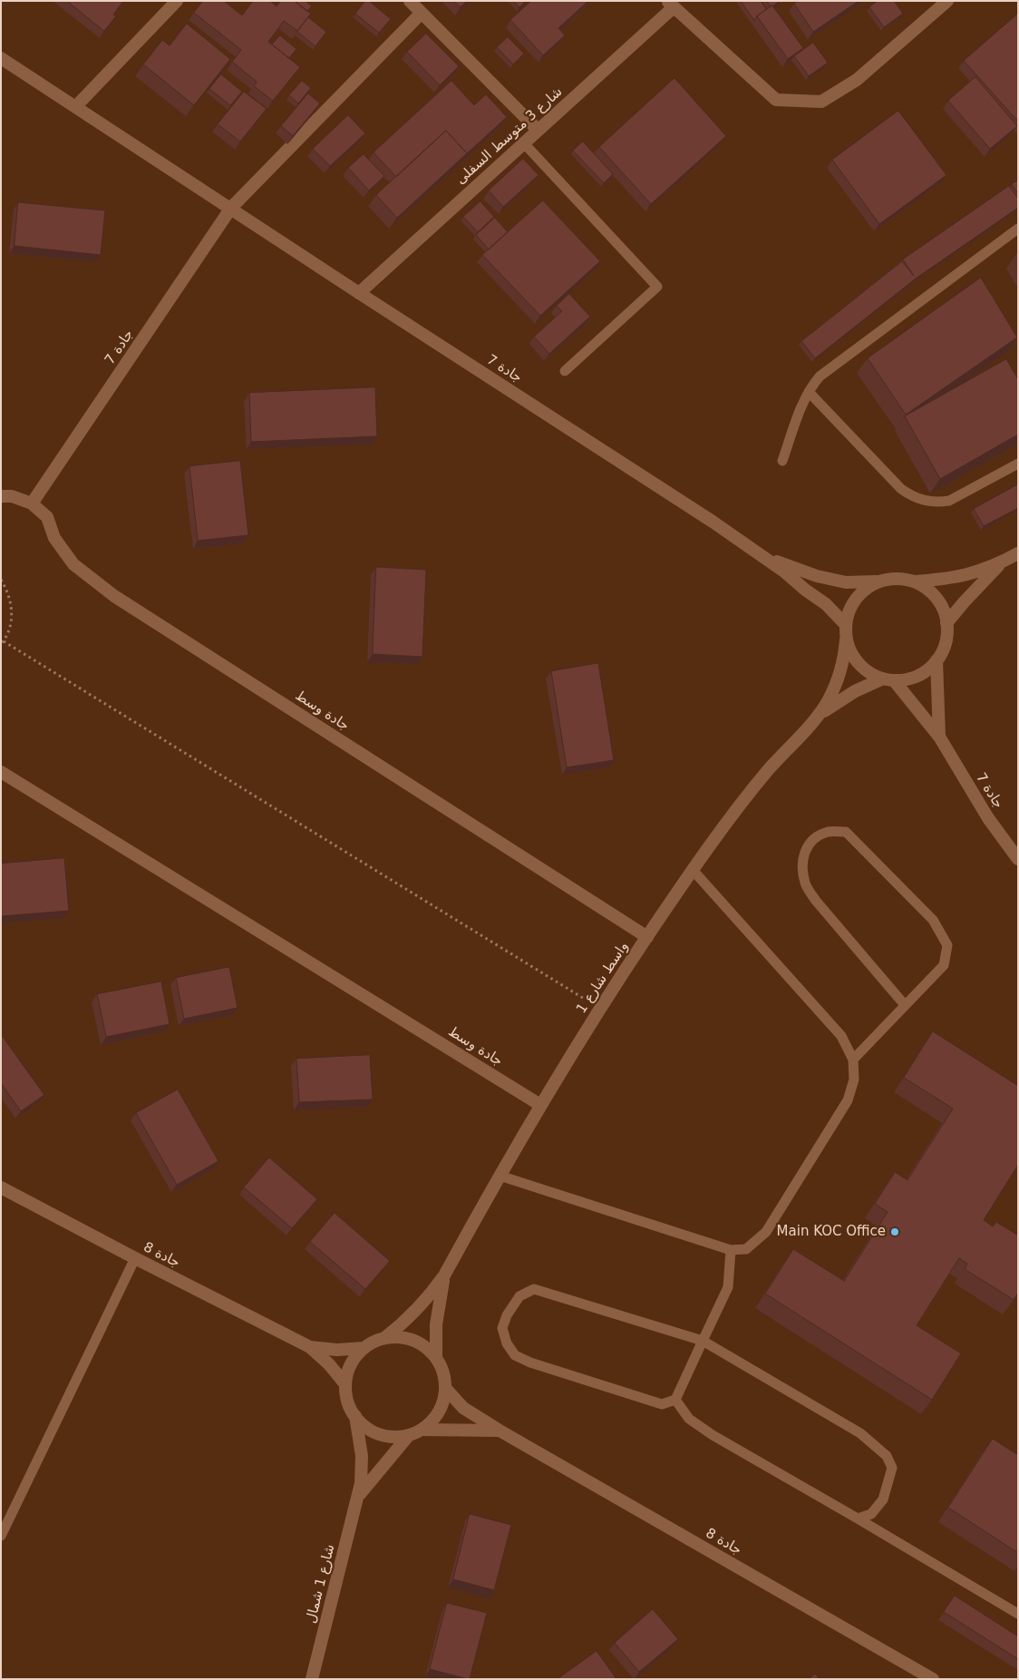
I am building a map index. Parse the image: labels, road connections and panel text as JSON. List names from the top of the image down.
{
  "streets": {
    "street": [
      "شارع 3 متوسط السفلى",
      "جادة 7",
      "جادة وسط",
      "واسط شارع 1",
      "جادة 8",
      "شارع 1 شمال"
    ]
  },
  "crossings": [
    ["شارع 3 متوسط السفلى", "جادة 7"],
    ["جادة 7", "جادة وسط"],
    ["جادة 7", "واسط شارع 1"],
    ["جادة وسط", "واسط شارع 1"],
    ["واسط شارع 1", "جادة 8"],
    ["واسط شارع 1", "شارع 1 شمال"],
    ["جادة 8", "شارع 1 شمال"]
  ],
  "places": ["Main KOC Office"]
}
